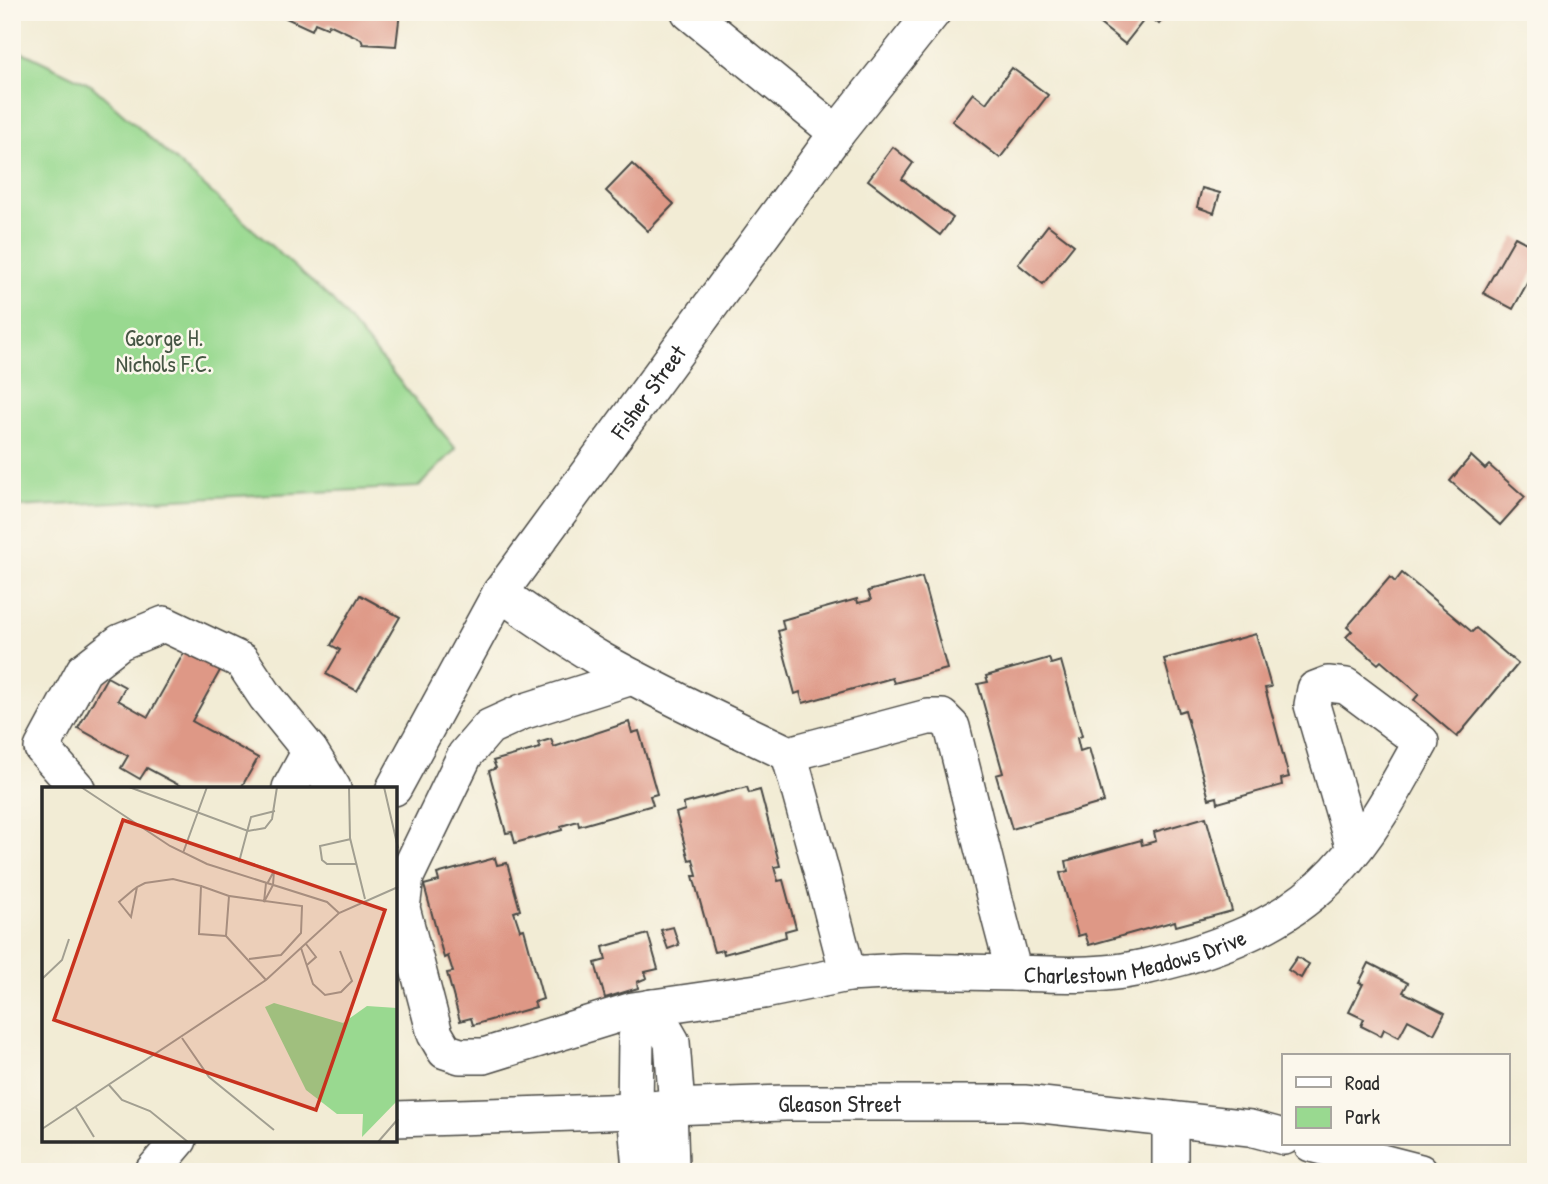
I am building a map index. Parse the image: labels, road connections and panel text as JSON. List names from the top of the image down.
{
  "streets": {
    "street": ["Fisher Street", "Charlestown Meadows Drive", "Gleason Street"]
  },
  "parks": ["George H. Nichols F.C."],
  "legend": ["Road", "Park"]
}
